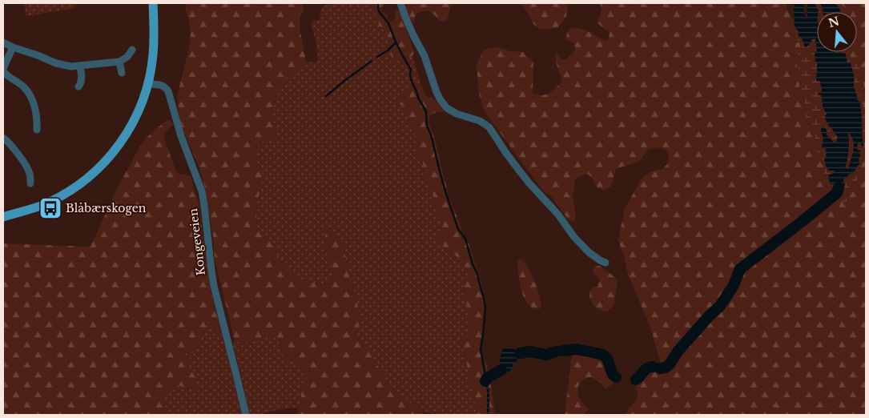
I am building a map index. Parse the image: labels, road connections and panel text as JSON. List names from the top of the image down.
{
  "streets": {
    "street": ["Kongeveien"]
  },
  "places": {
    "bus stop": ["Blåbærskogen"]
  },
  "north": "top"
}
